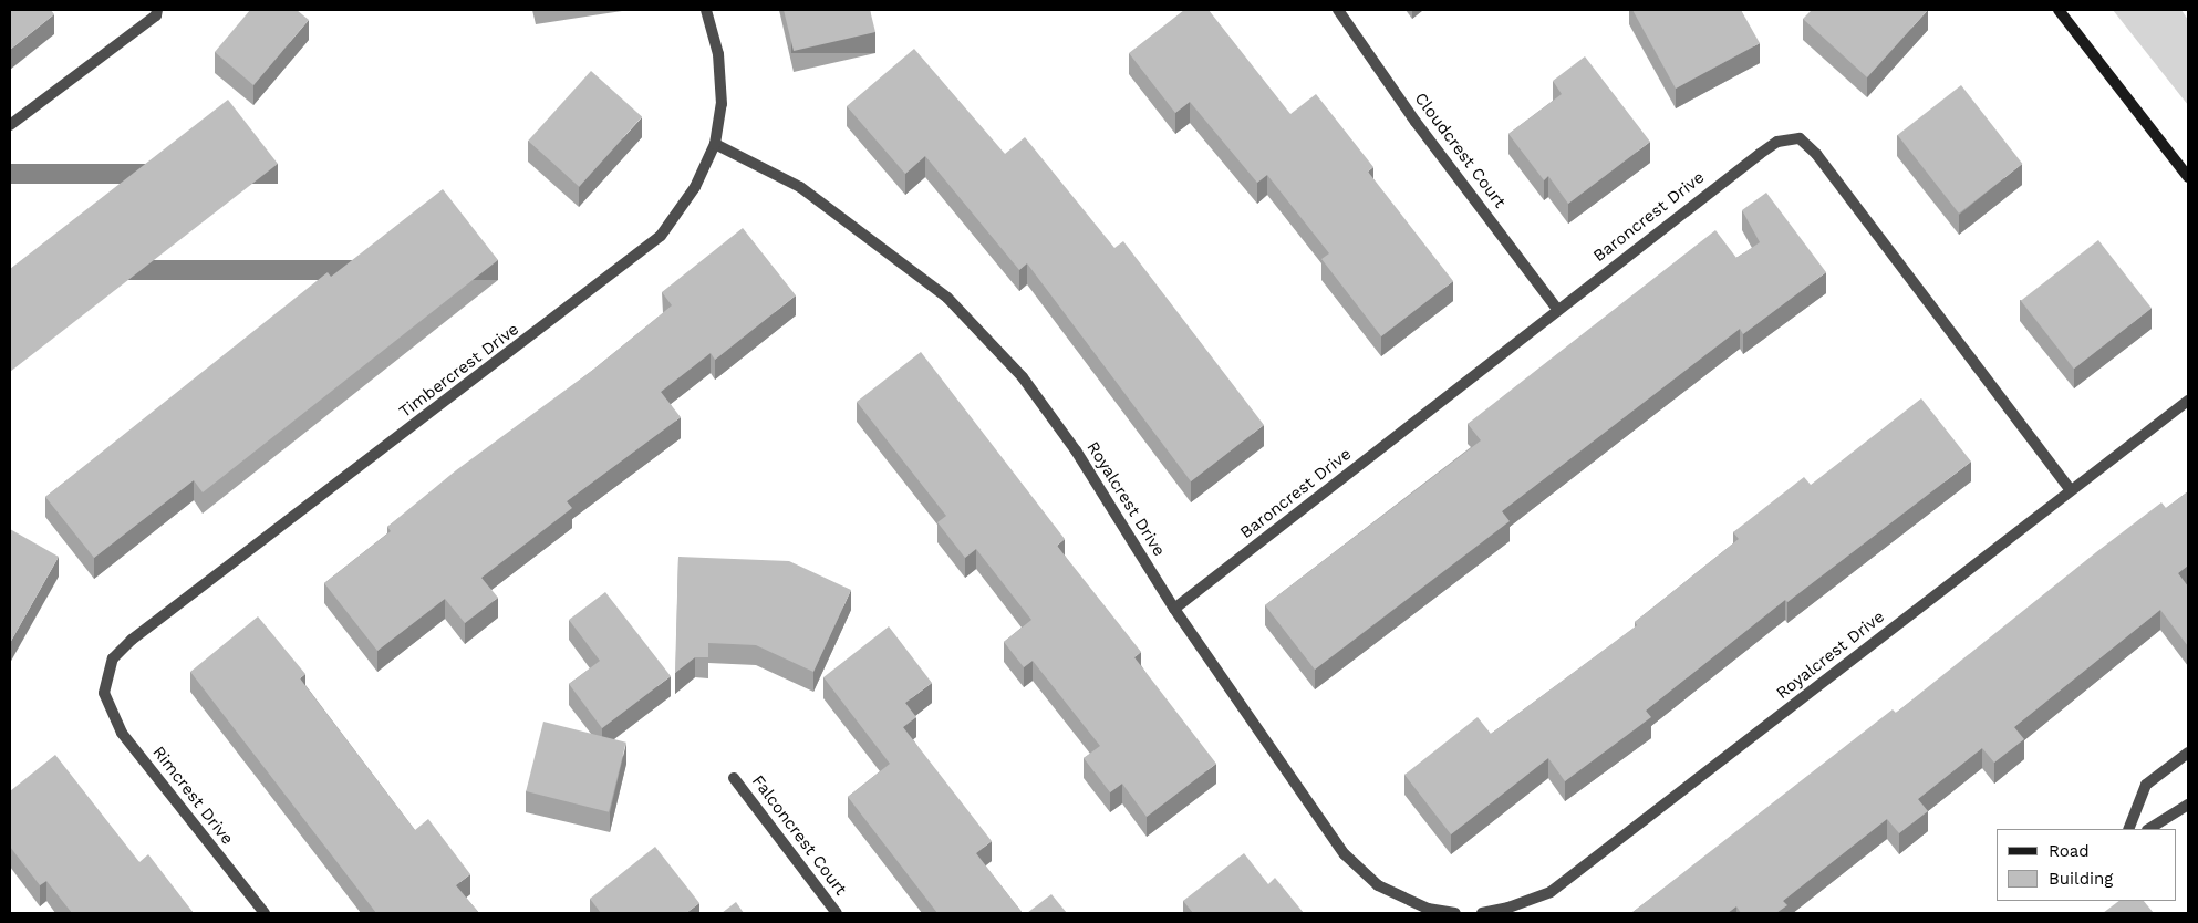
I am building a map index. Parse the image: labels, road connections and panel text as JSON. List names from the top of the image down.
{
  "streets": {
    "street": [
      "Cloudcrest Court",
      "Baroncrest Drive",
      "Timbercrest Drive",
      "Royalcrest Drive",
      "Rimcrest Drive",
      "Falconcrest Court"
    ]
  },
  "crossings": [
    ["Cloudcrest Court", "Baroncrest Drive"],
    ["Baroncrest Drive", "Royalcrest Drive"],
    ["Timbercrest Drive", "Royalcrest Drive"],
    ["Timbercrest Drive", "Rimcrest Drive"]
  ],
  "legend": ["Road", "Building"]
}
